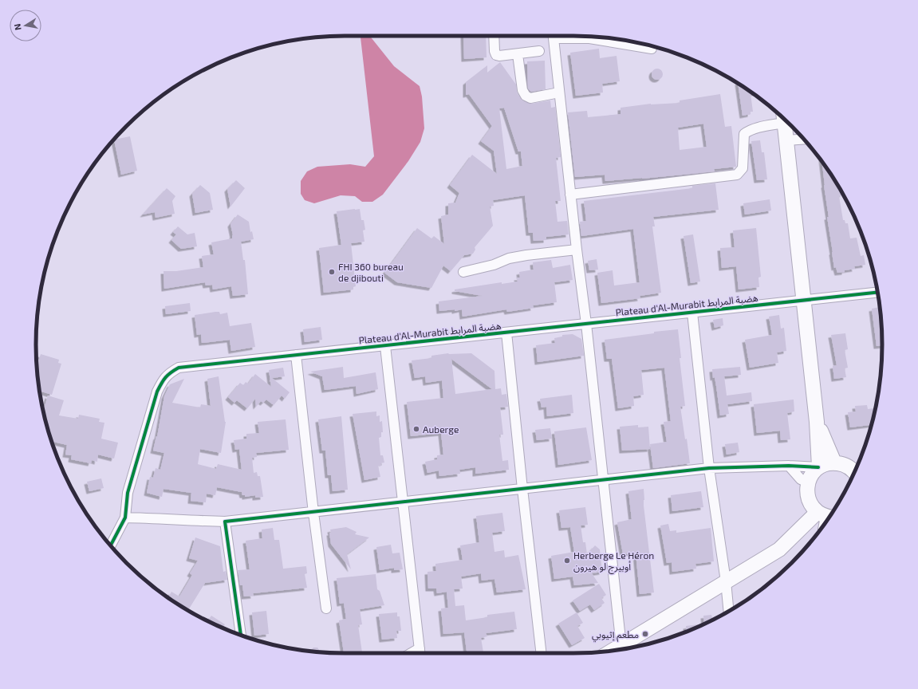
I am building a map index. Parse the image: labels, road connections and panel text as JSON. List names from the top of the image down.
{
  "streets": {
    "street": ["Plateau d'Al-Murabit هضبة المرابط"]
  },
  "places": [
    "FHI 360 bureau de djibouti",
    "Auberge",
    "Herberge Le Héron أوبيرج لو هيرون",
    "مطعم إثيوبي"
  ],
  "north": "left"
}
